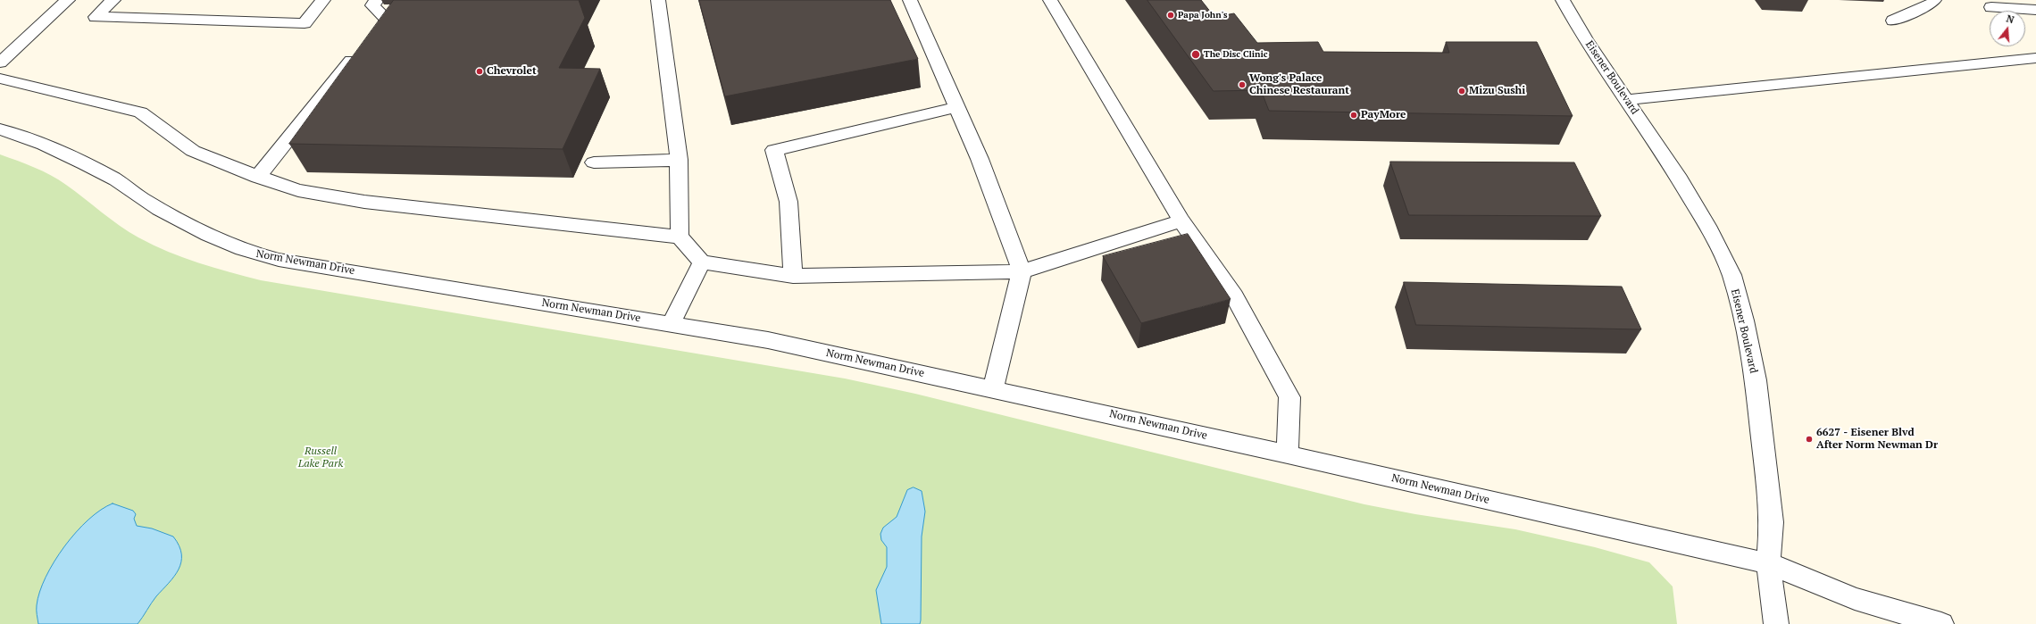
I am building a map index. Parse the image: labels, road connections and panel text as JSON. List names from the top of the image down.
{
  "streets": {
    "street": ["Eisener Boulevard", "Norm Newman Drive"]
  },
  "crossings": [
    ["Eisener Boulevard", "Norm Newman Drive"]
  ],
  "parks": ["Russell Lake Park"],
  "places": [
    "Papa John's",
    "The Disc Clinic",
    "Chevrolet",
    "Wong's Palace Chinese Restaurant",
    "Mizu Sushi",
    "PayMore",
    "6627 - Eisener Blvd After Norm Newman Dr"
  ],
  "north": "top"
}
